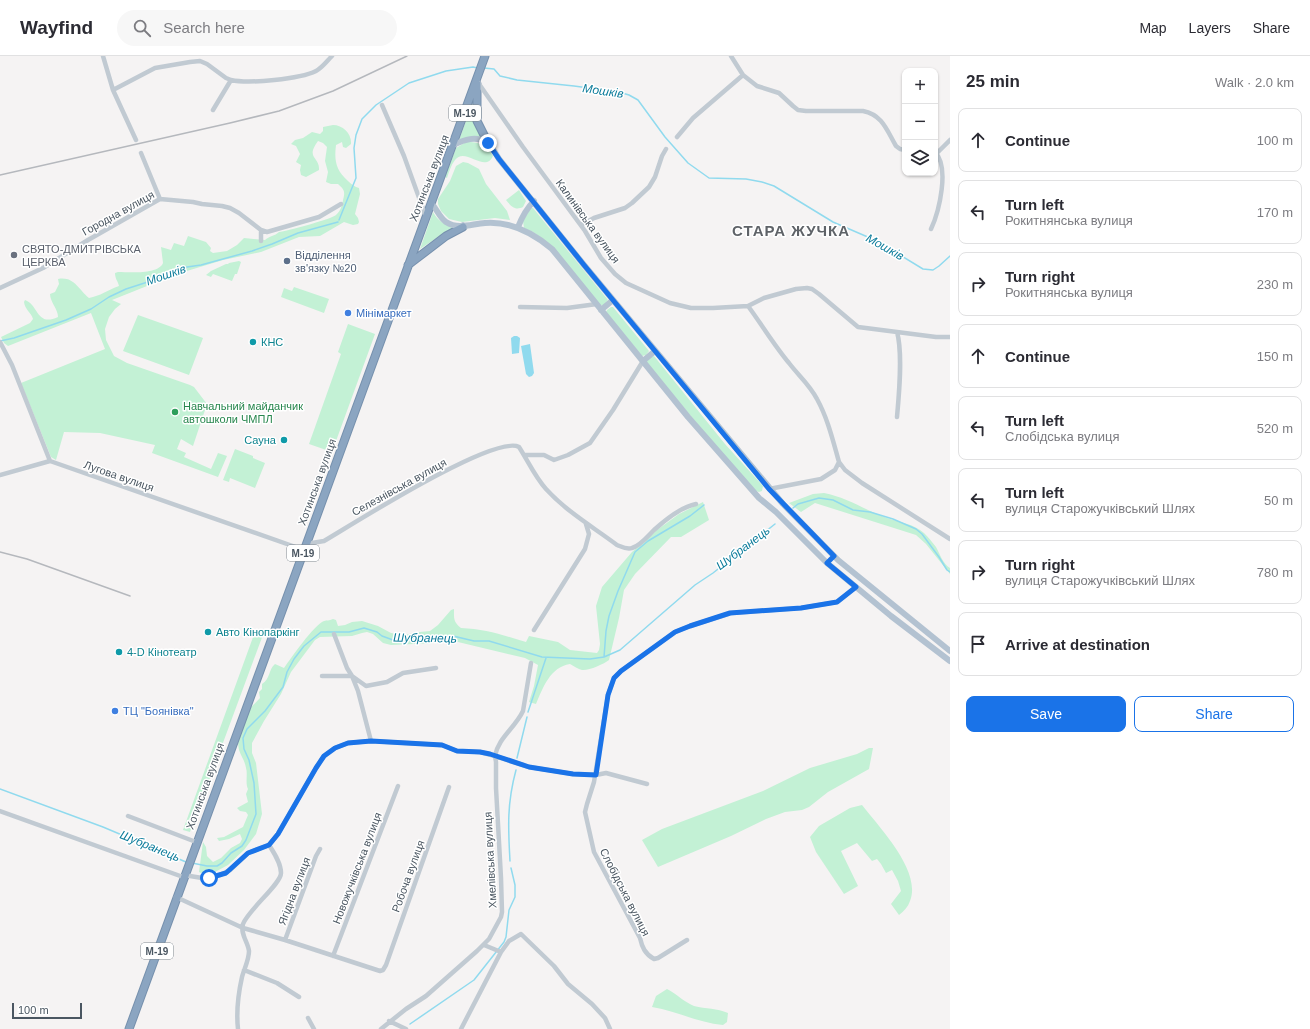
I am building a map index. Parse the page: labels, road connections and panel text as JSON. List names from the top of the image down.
{
  "streets": {
    "highway": ["М-19", "Хотинська вулиця"],
    "street": [
      "Городна вулиця",
      "Калинівська вулиця",
      "Лугова вулиця",
      "Селезнівська вулиця",
      "Хмелівська вулиця",
      "Новожучківська вулиця",
      "Робоча вулиця",
      "Ягідна вулиця",
      "Слобідська вулиця"
    ]
  },
  "crossings": [
    ["Хотинська вулиця", "Калинівська вулиця"],
    ["Хотинська вулиця", "Лугова вулиця"],
    ["Хотинська вулиця", "Селезнівська вулиця"],
    ["Лугова вулиця", "Селезнівська вулиця"],
    ["Новожучківська вулиця", "Робоча вулиця"]
  ],
  "districts": ["СТАРА ЖУЧКА"],
  "water": ["Мошків", "Шубранець"],
  "places": [
    "СВЯТО-ДМИТРІВСЬКА ЦЕРКВА",
    "Відділення зв'язку №20",
    "Мінімаркет",
    "КНС",
    "Навчальний майданчик автошколи ЧМПЛ",
    "Сауна",
    "Авто Кінопаркінг",
    "4-D Кінотеатр",
    "ТЦ \"Боянівка\""
  ],
  "scale_bar": "100 m",
  "page": {
    "header": "Wayfind",
    "search": "Search here",
    "nav": ["Map", "Layers", "Share"],
    "heading": ["25 min", "Walk · 2.0 km"],
    "map_buttons": ["+", "−"],
    "list": [
      ["Continue", "100 m"],
      ["Turn left", "Рокитнянська вулиця", "170 m"],
      ["Turn right", "Рокитнянська вулиця", "230 m"],
      ["Continue", "150 m"],
      ["Turn left", "Слобідська вулиця", "520 m"],
      ["Turn left", "вулиця Старожучківський Шлях", "50 m"],
      ["Turn right", "вулиця Старожучківський Шлях", "780 m"],
      "Arrive at destination"
    ],
    "buttons": ["Save", "Share"],
    "scale": "100 m"
  }
}
